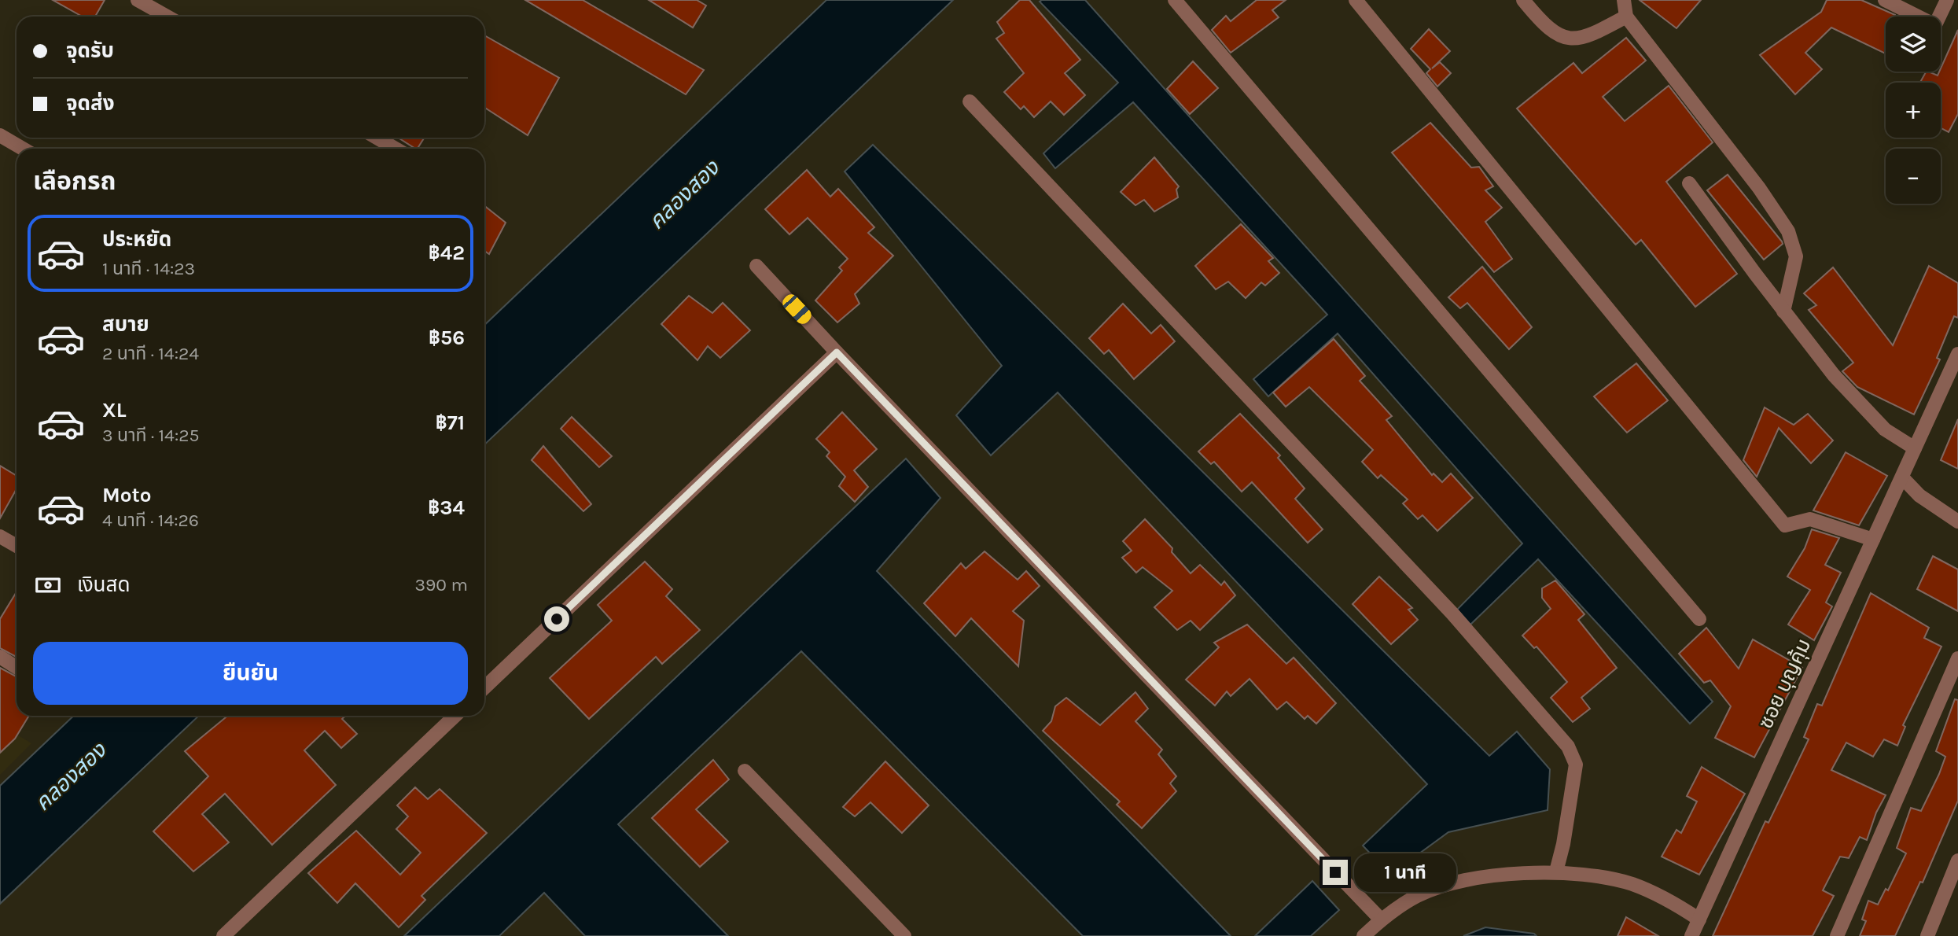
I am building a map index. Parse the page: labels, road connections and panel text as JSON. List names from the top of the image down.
{
  "streets": {
    "street": ["ซอย บุญคุ้ม"]
  },
  "water": ["คลองสอง"],
  "page": {
    "map_buttons": ["+", "−"],
    "banner": ["จุดรับ", "จุดส่ง"],
    "heading": "เลือกรถ",
    "list": [
      {
        "name": "ประหยัด",
        "note": "1 นาที · 14:23",
        "value": "฿42"
      },
      {
        "name": "สบาย",
        "note": "2 นาที · 14:24",
        "value": "฿56"
      },
      {
        "name": "XL",
        "note": "3 นาที · 14:25",
        "value": "฿71"
      },
      {
        "name": "Moto",
        "note": "4 นาที · 14:26",
        "value": "฿34"
      }
    ],
    "pay": ["เงินสด", "390 m"],
    "buttons": "ยืนยัน",
    "bubble": "1 นาที"
  }
}
